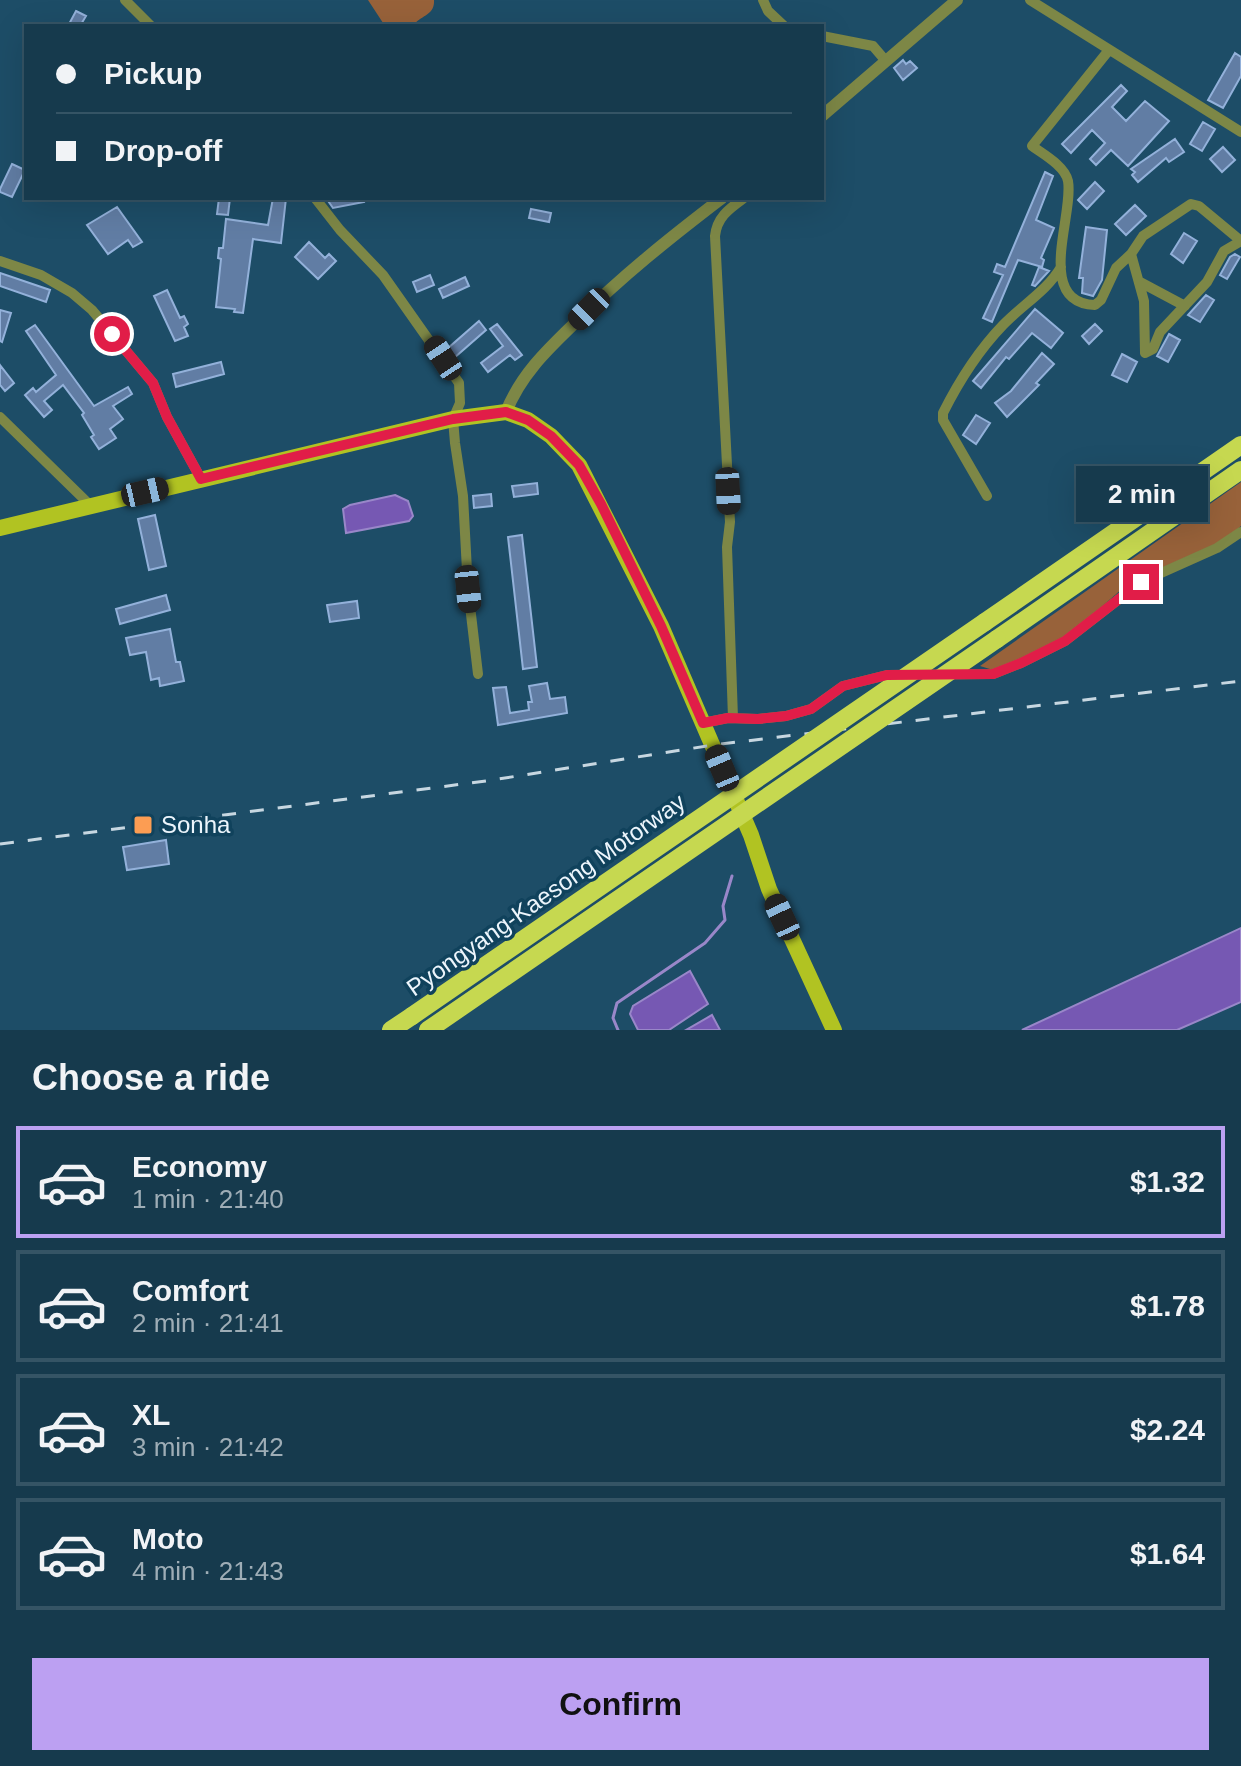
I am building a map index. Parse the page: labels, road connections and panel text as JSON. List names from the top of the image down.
{
  "streets": {
    "highway": ["Pyongyang-Kaesong Motorway"]
  },
  "places": {
    "transit": ["Sonha"]
  },
  "page": {
    "banner": ["Pickup", "Drop-off"],
    "bubble": "2 min",
    "heading": "Choose a ride",
    "list": [
      {
        "name": "Economy",
        "note": "1 min · 21:40",
        "value": "$1.32"
      },
      {
        "name": "Comfort",
        "note": "2 min · 21:41",
        "value": "$1.78"
      },
      {
        "name": "XL",
        "note": "3 min · 21:42",
        "value": "$2.24"
      },
      {
        "name": "Moto",
        "note": "4 min · 21:43",
        "value": "$1.64"
      }
    ],
    "buttons": "Confirm"
  }
}
